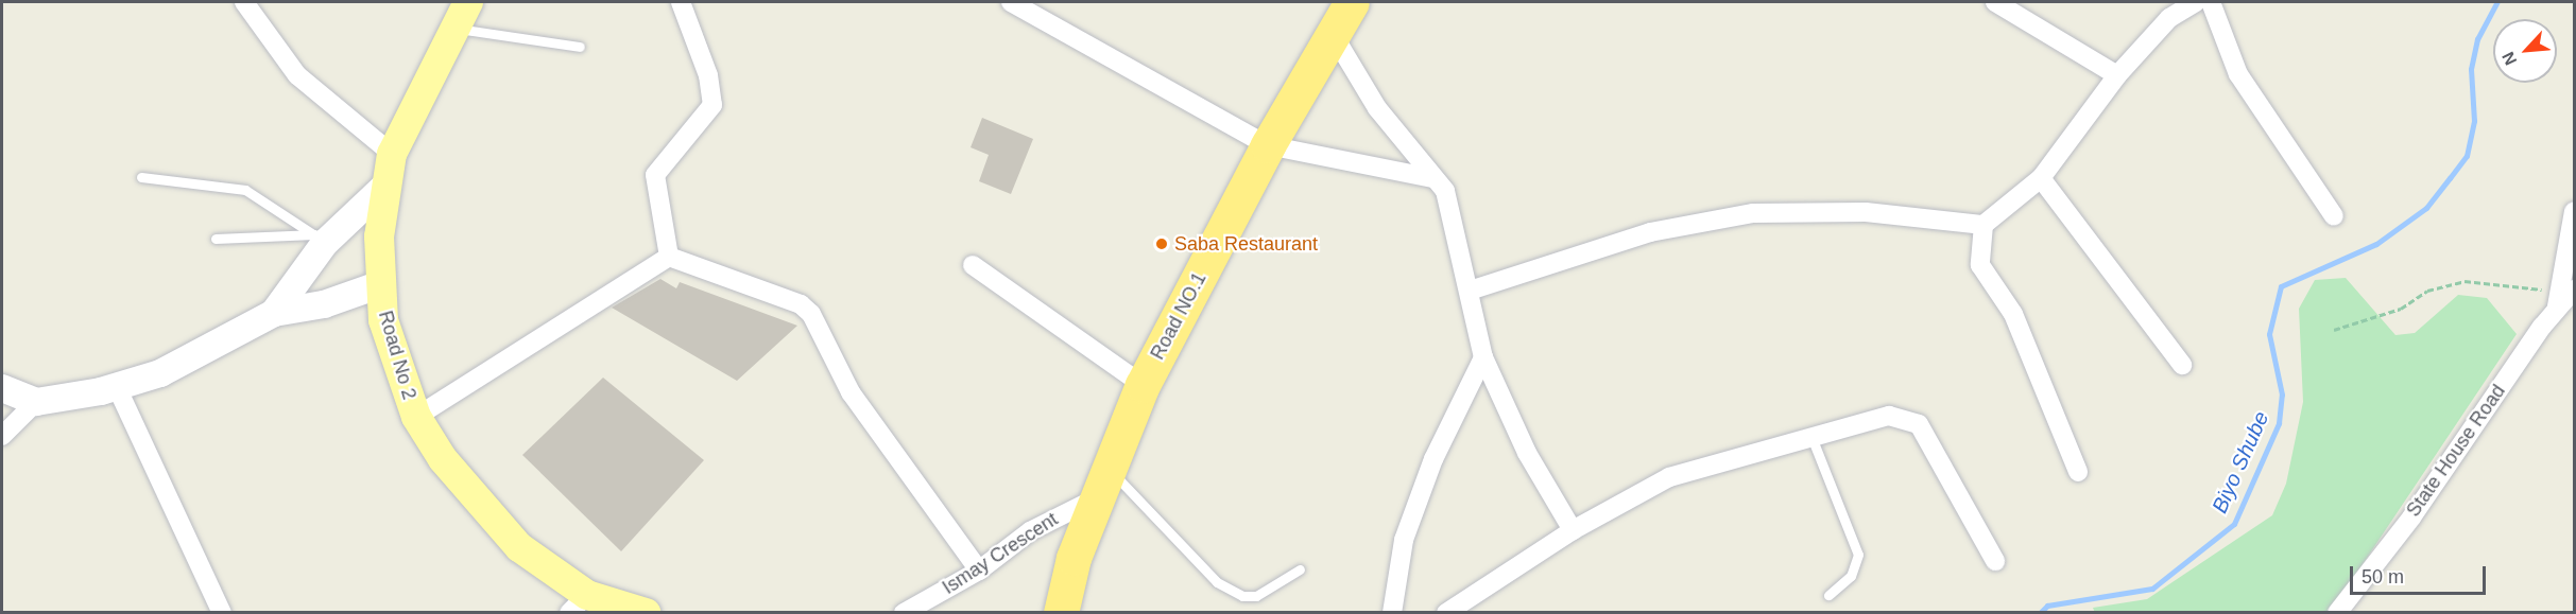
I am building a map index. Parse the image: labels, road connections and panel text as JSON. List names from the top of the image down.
{
  "streets": {
    "highway": ["Road NO.1"],
    "main road": ["Road No 2"],
    "street": ["State House Road", "Ismay Crescent"]
  },
  "crossings": [
    ["Road NO.1", "Ismay Crescent"]
  ],
  "water": ["Biyo Shube"],
  "places": ["Saba Restaurant"],
  "scale_bar": "50 m",
  "north": "bottom left"
}
